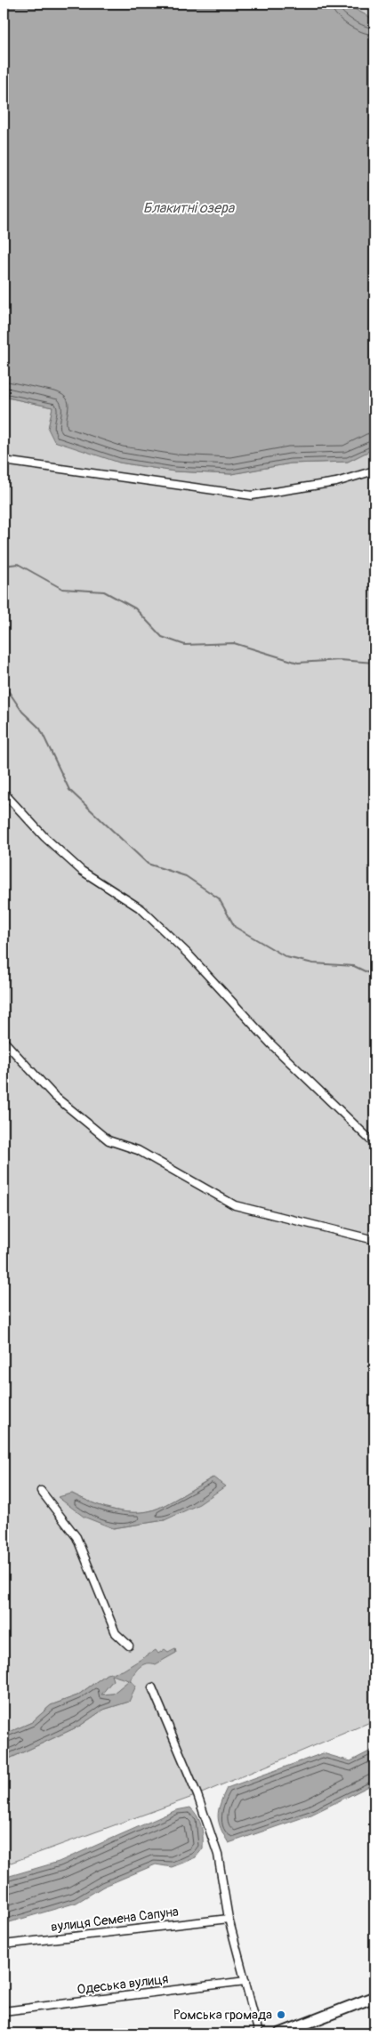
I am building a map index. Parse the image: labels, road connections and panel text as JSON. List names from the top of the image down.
{
  "streets": {
    "street": ["вулиця Семена Сапуна", "Одеська вулиця"]
  },
  "water": ["Блакитні озера"],
  "places": ["Ромська громада"]
}
